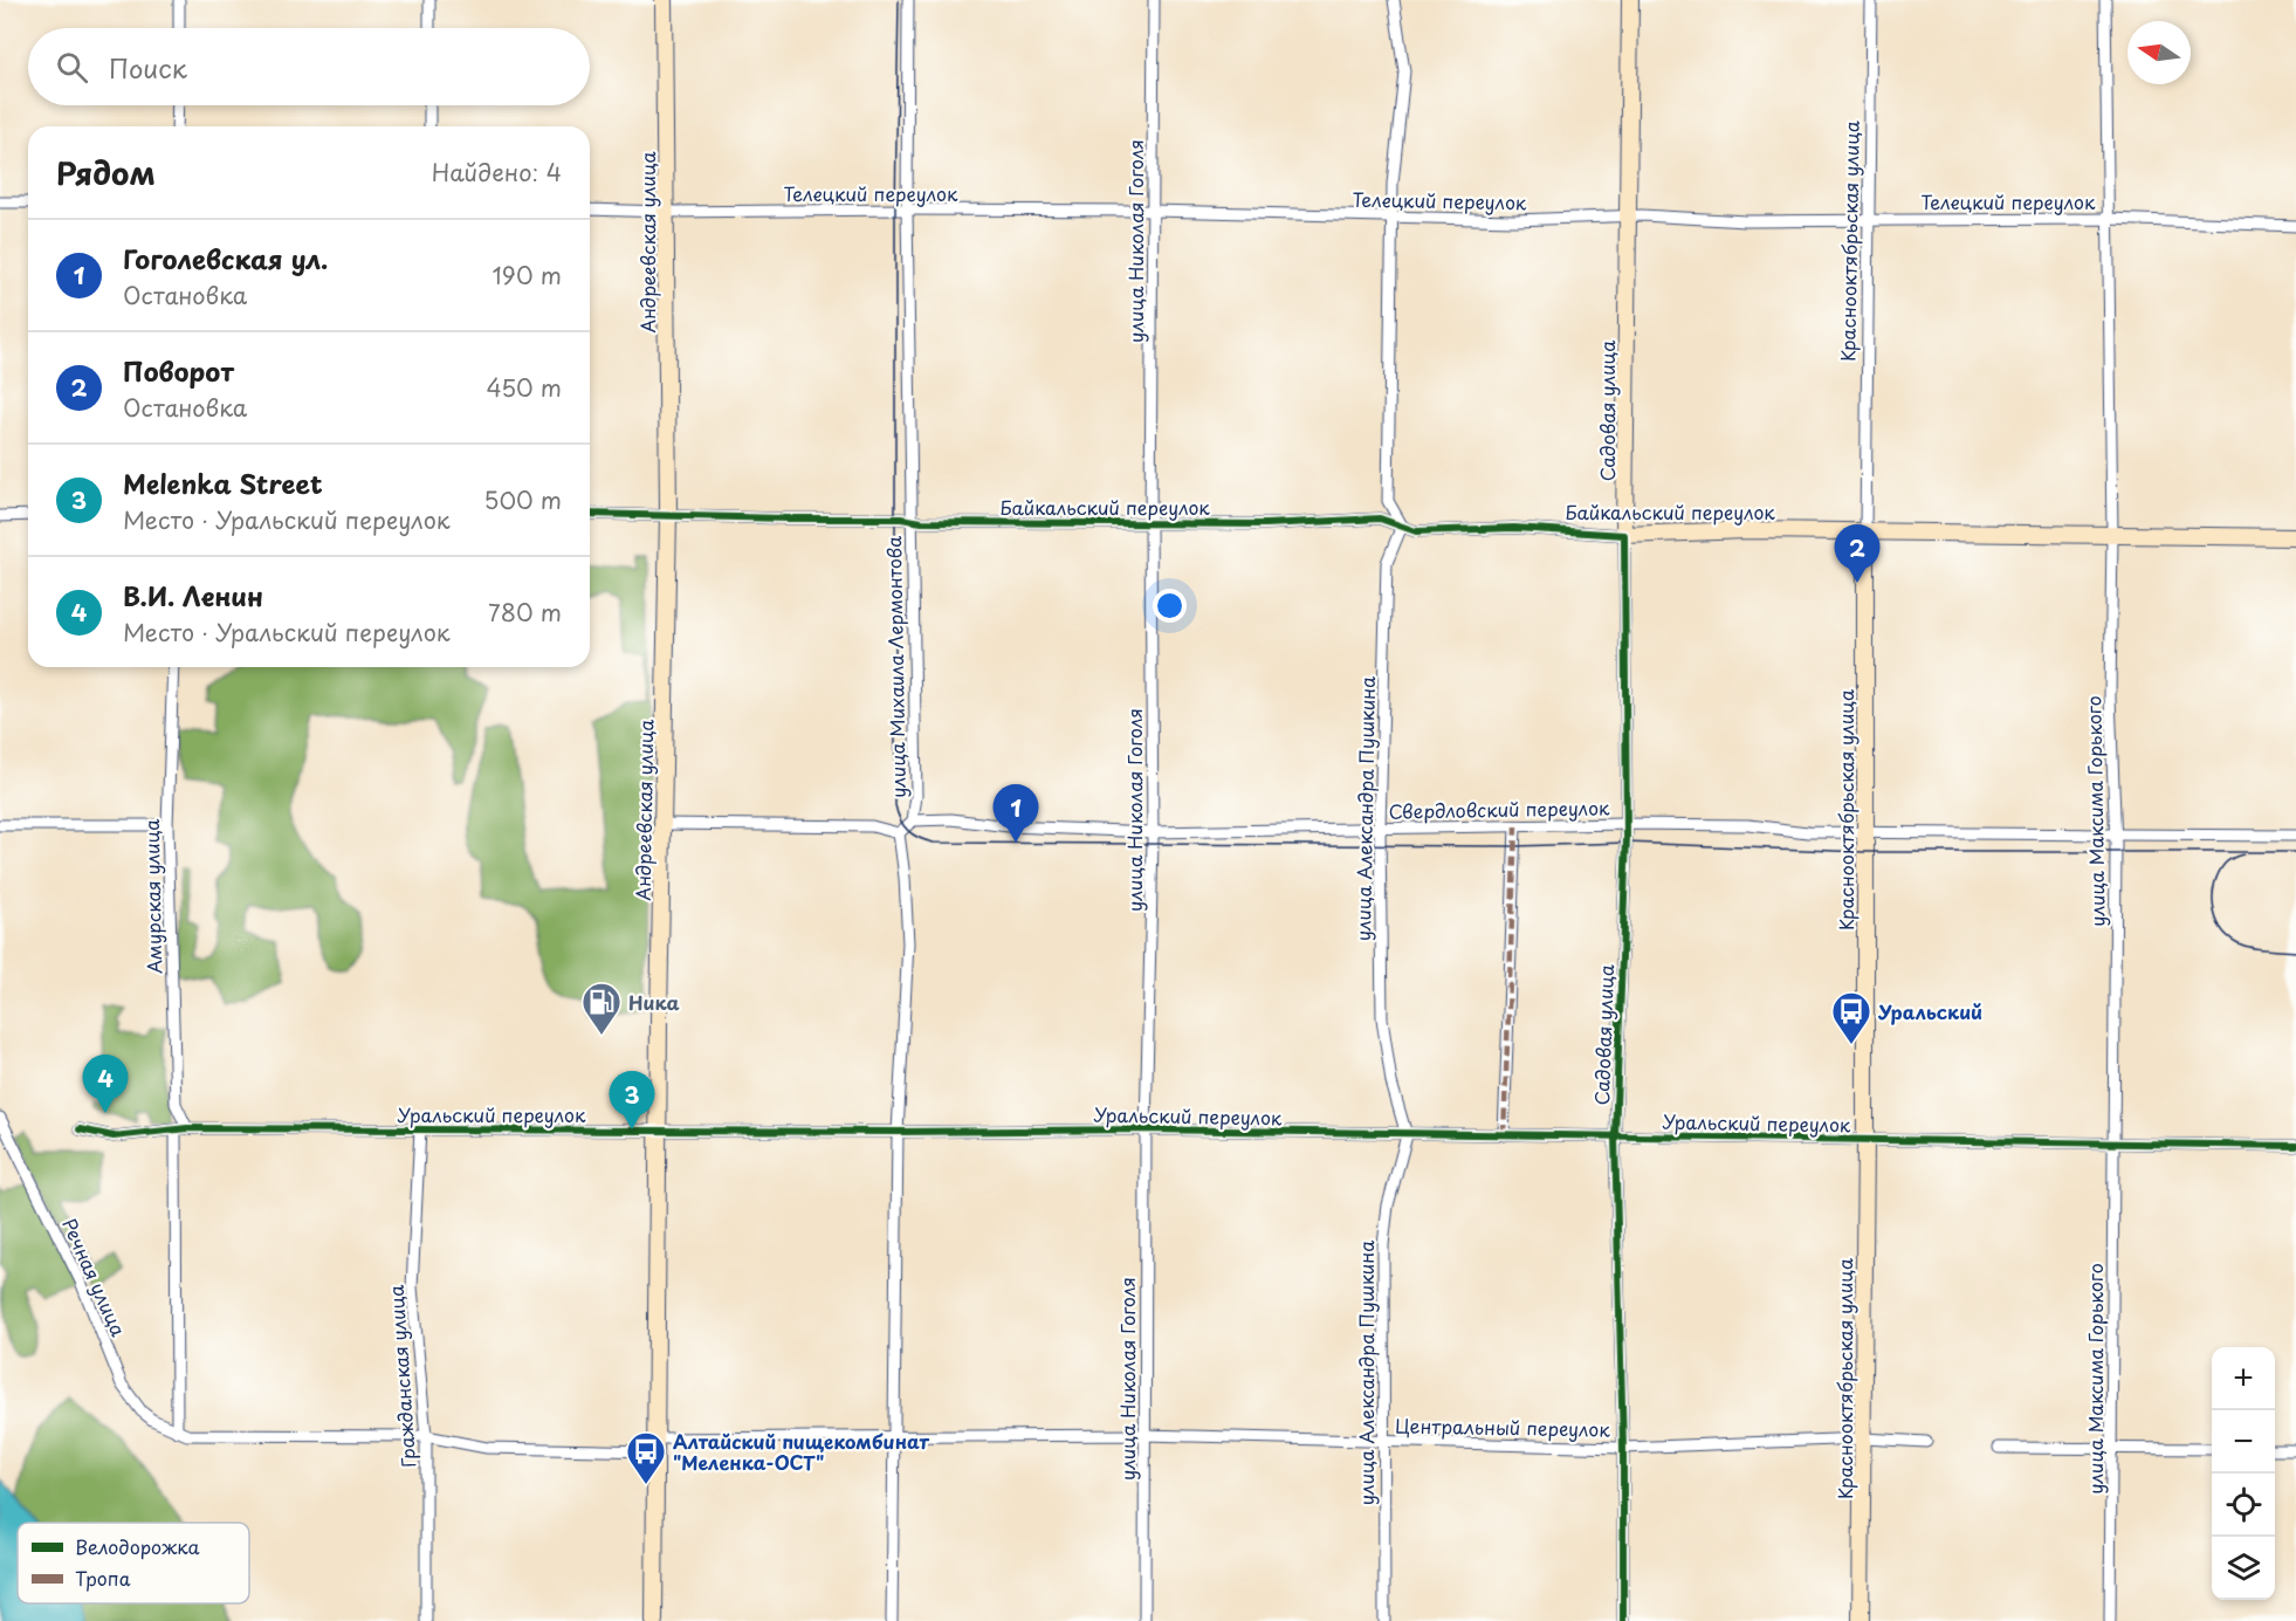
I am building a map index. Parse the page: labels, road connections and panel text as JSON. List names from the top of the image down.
{
  "streets": {
    "main road": [
      "Краснооктябрьская улица",
      "Андреевская улица",
      "Садовая улица",
      "Байкальский переулок"
    ],
    "street": [
      "Телецкий переулок",
      "улица Николая Гоголя",
      "улица Михаила Лермонтова",
      "улица Александра Пушкина",
      "Свердловский переулок",
      "улица Максима Горького",
      "Амурская улица",
      "Уральский переулок",
      "Речная улица",
      "Гражданская улица",
      "Центральный переулок"
    ]
  },
  "crossings": [
    ["Телецкий переулок", "улица Николая Гоголя"],
    ["Телецкий переулок", "Краснооктябрьская улица"],
    ["Телецкий переулок", "Андреевская улица"],
    ["Телецкий переулок", "Садовая улица"],
    ["Телецкий переулок", "улица Михаила Лермонтова"],
    ["Телецкий переулок", "улица Максима Горького"],
    ["улица Николая Гоголя", "Байкальский переулок"],
    ["улица Николая Гоголя", "Свердловский переулок"],
    ["улица Николая Гоголя", "Уральский переулок"],
    ["улица Николая Гоголя", "Центральный переулок"],
    ["Краснооктябрьская улица", "Байкальский переулок"],
    ["Краснооктябрьская улица", "Свердловский переулок"],
    ["Краснооктябрьская улица", "Уральский переулок"],
    ["Краснооктябрьская улица", "Центральный переулок"],
    ["Андреевская улица", "Байкальский переулок"],
    ["Андреевская улица", "Уральский переулок"],
    ["Андреевская улица", "Центральный переулок"],
    ["Садовая улица", "Байкальский переулок"],
    ["Садовая улица", "Свердловский переулок"],
    ["Садовая улица", "Уральский переулок"],
    ["Садовая улица", "Центральный переулок"],
    ["Байкальский переулок", "улица Михаила Лермонтова"],
    ["Байкальский переулок", "улица Александра Пушкина"],
    ["Байкальский переулок", "улица Максима Горького"],
    ["улица Михаила Лермонтова", "Свердловский переулок"],
    ["улица Александра Пушкина", "Свердловский переулок"],
    ["улица Александра Пушкина", "Уральский переулок"],
    ["улица Александра Пушкина", "Центральный переулок"],
    ["Свердловский переулок", "улица Максима Горького"],
    ["улица Максима Горького", "Уральский переулок"],
    ["Амурская улица", "Уральский переулок"],
    ["Амурская улица", "Речная улица"],
    ["Амурская улица", "Центральный переулок"],
    ["Уральский переулок", "Гражданская улица"],
    ["Речная улица", "Центральный переулок"],
    ["Гражданская улица", "Центральный переулок"]
  ],
  "places": {
    "fuel station": ["Ника"],
    "bus stop": ["Уральский", "Алтайский пищекомбинат \"Меленка-ОСТ\""]
  },
  "legend": ["Велодорожка", "Тропа"],
  "north": "left",
  "page": {
    "search": "Поиск",
    "heading": ["Рядом", "Найдено: 4"],
    "list": [
      {
        "mark": "1",
        "name": "Гоголевская ул.",
        "note": "Остановка",
        "value": "190 m"
      },
      {
        "mark": "2",
        "name": "Поворот",
        "note": "Остановка",
        "value": "450 m"
      },
      {
        "mark": "3",
        "name": "Melenka Street",
        "note": "Место · Уральский переулок",
        "value": "500 m"
      },
      {
        "mark": "4",
        "name": "В.И. Ленин",
        "note": "Место · Уральский переулок",
        "value": "780 m"
      }
    ],
    "pins": [
      "2",
      "1",
      "4",
      "3"
    ],
    "map_buttons": ["+", "−"]
  }
}
